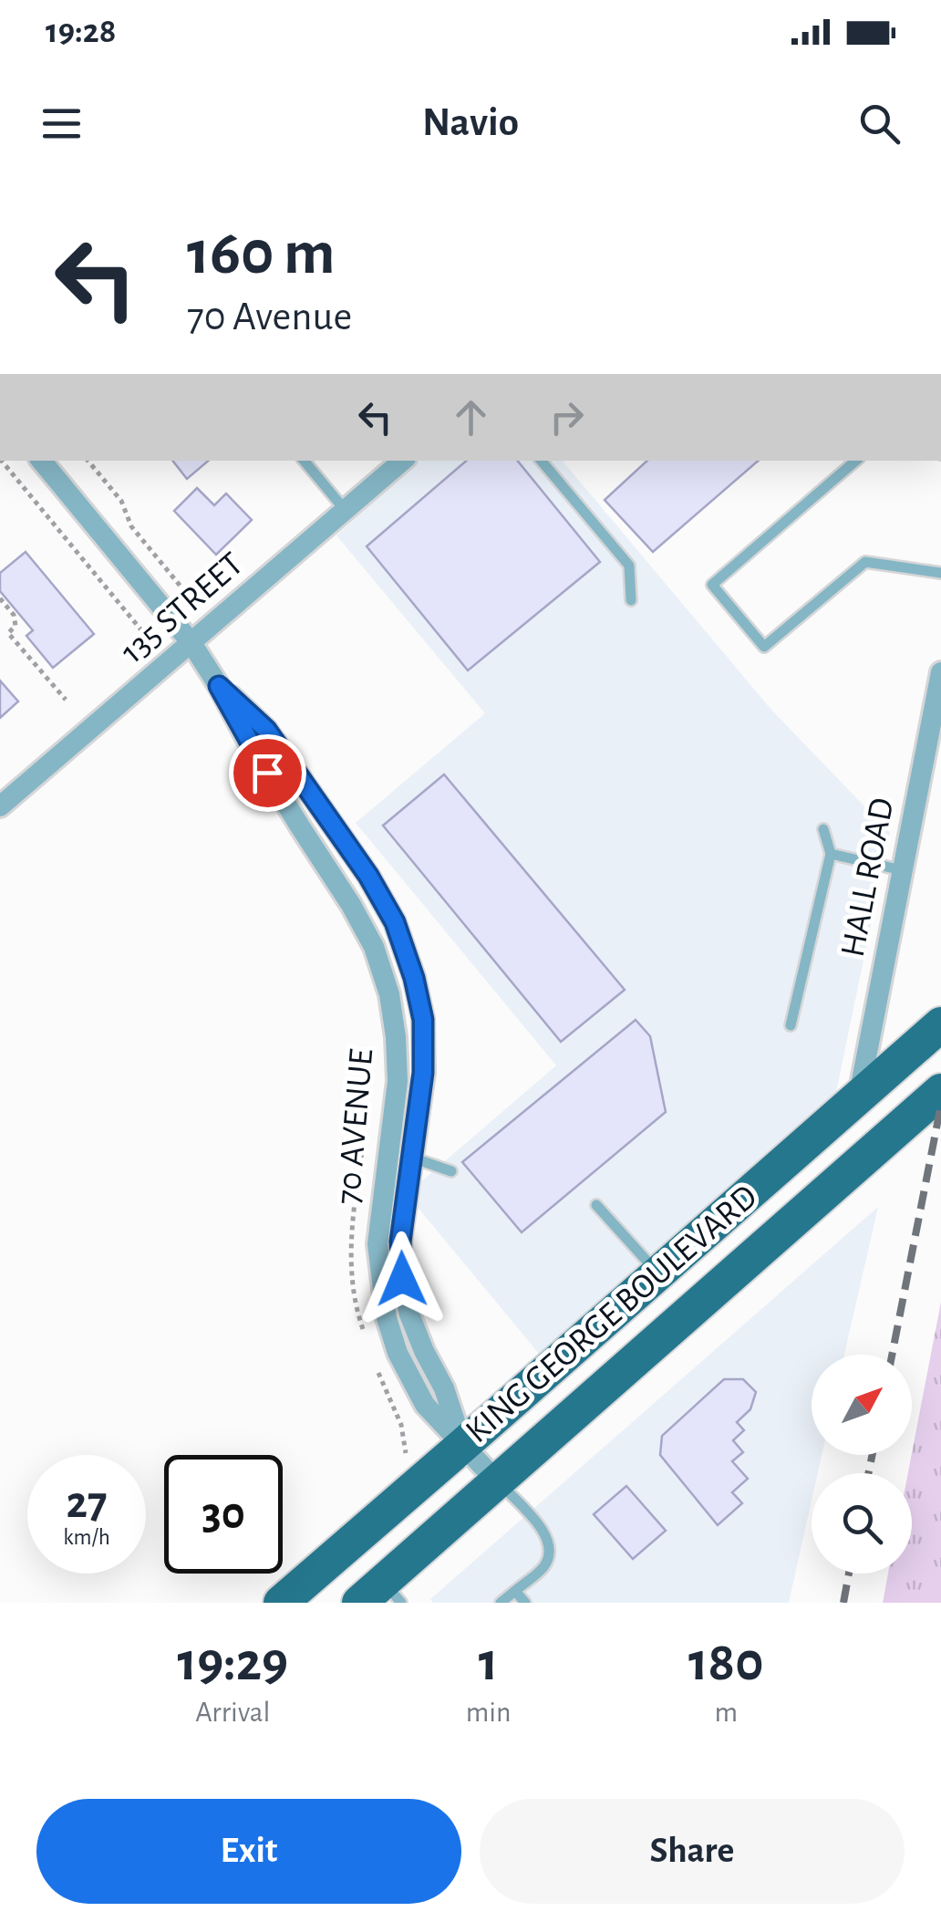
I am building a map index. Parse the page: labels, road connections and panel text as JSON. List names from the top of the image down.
{
  "streets": {
    "main road": ["KING GEORGE BOULEVARD"],
    "street": ["135 STREET", "HALL ROAD", "70 AVENUE"]
  },
  "crossings": [
    ["HALL ROAD", "KING GEORGE BOULEVARD"],
    ["70 AVENUE", "KING GEORGE BOULEVARD"]
  ],
  "north": "top right",
  "page": {
    "status": "19:28",
    "header": "Navio",
    "turn": ["160 m", "70 Avenue"],
    "speed": "27 km/h",
    "limit": "30",
    "eta": [
      "19:29",
      "Arrival",
      "1",
      "min",
      "180",
      "m"
    ],
    "buttons": ["Exit", "Share"]
  }
}
